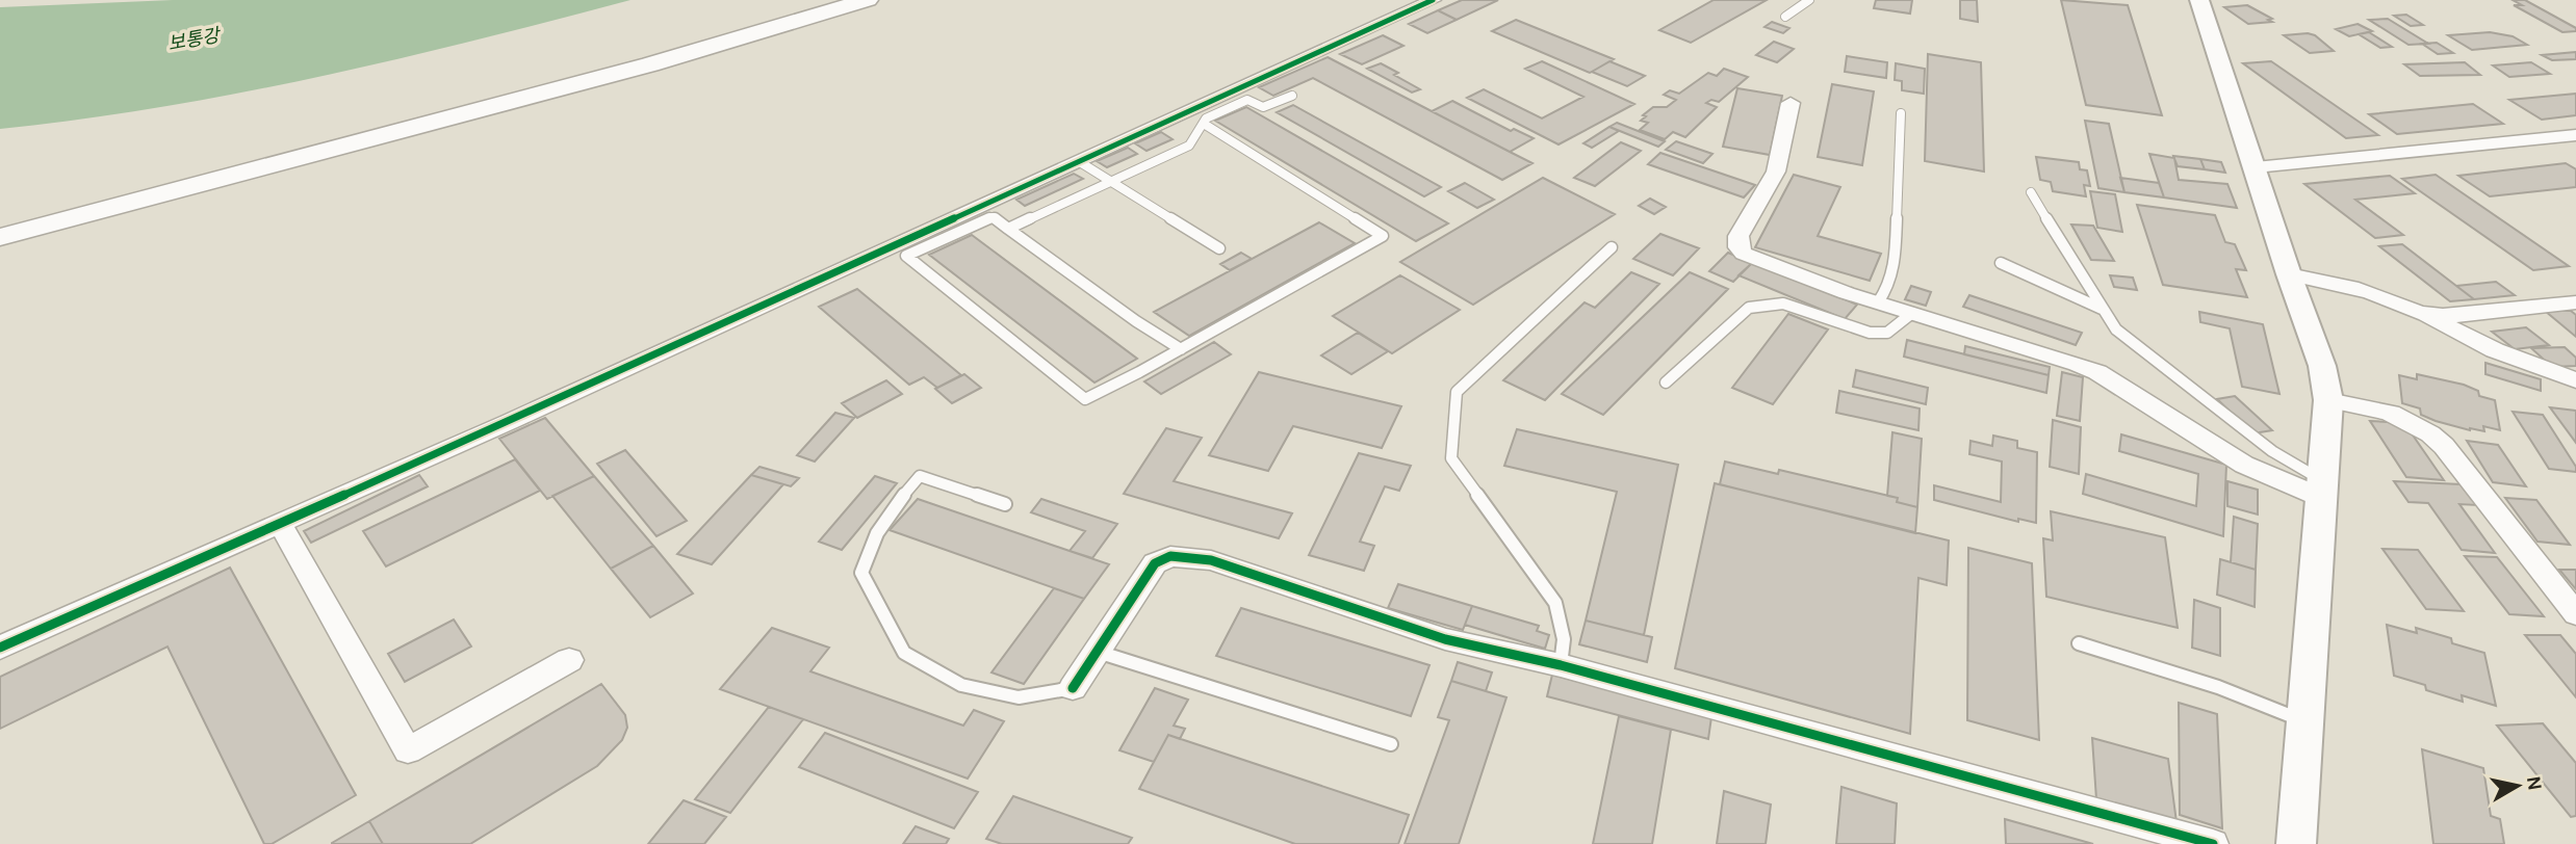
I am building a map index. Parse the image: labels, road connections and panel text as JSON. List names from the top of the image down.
{
  "water": ["보통강"],
  "north": "right"
}
